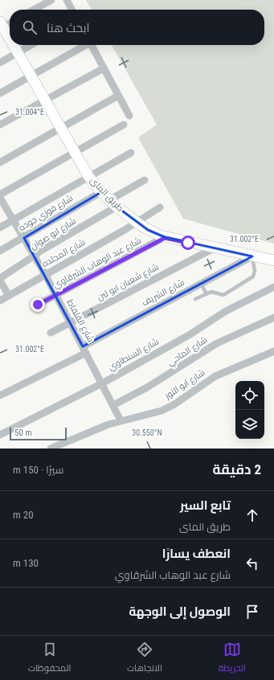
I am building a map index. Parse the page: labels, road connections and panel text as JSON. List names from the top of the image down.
{
  "streets": {
    "street": [
      "طريق الماى",
      "شارع فوزي جوده",
      "شارع ابو صوان",
      "شارع المجلده",
      "شارع عبد الوهاب الشرقاوي",
      "شارع شعبان ابو لبن",
      "شارع الشريف",
      "شارع القلفاط",
      "شارع الماحي",
      "شارع السنطاوي",
      "شارع ابو النور"
    ]
  },
  "crossings": [
    ["طريق الماى", "شارع فوزي جوده"],
    ["طريق الماى", "شارع ابو صوان"],
    ["طريق الماى", "شارع المجلده"],
    ["طريق الماى", "شارع عبد الوهاب الشرقاوي"],
    ["طريق الماى", "شارع شعبان ابو لبن"],
    ["طريق الماى", "شارع الشريف"],
    ["شارع فوزي جوده", "شارع القلفاط"],
    ["شارع ابو صوان", "شارع القلفاط"],
    ["شارع المجلده", "شارع القلفاط"],
    ["شارع عبد الوهاب الشرقاوي", "شارع القلفاط"],
    ["شارع شعبان ابو لبن", "شارع القلفاط"],
    ["شارع الشريف", "شارع القلفاط"],
    ["شارع القلفاط", "شارع الماحي"],
    ["شارع القلفاط", "شارع السنطاوي"],
    ["شارع القلفاط", "شارع ابو النور"]
  ],
  "scale_bar": "50 m",
  "page": {
    "search": "ابحث هنا",
    "scale": "50 m",
    "heading": ["2 دقيقة", "سيرًا · 150 m"],
    "list": [
      ["تابع السير", "طريق الماى", "20 m"],
      ["انعطف يسارًا", "شارع عبد الوهاب الشرقاوي", "130 m"],
      "الوصول إلى الوجهة"
    ],
    "nav": ["الخريطة", "الاتجاهات", "المحفوظات"]
  },
  "coordinates": ["31.004°E", "31.002°E", "30.550°N"]
}
